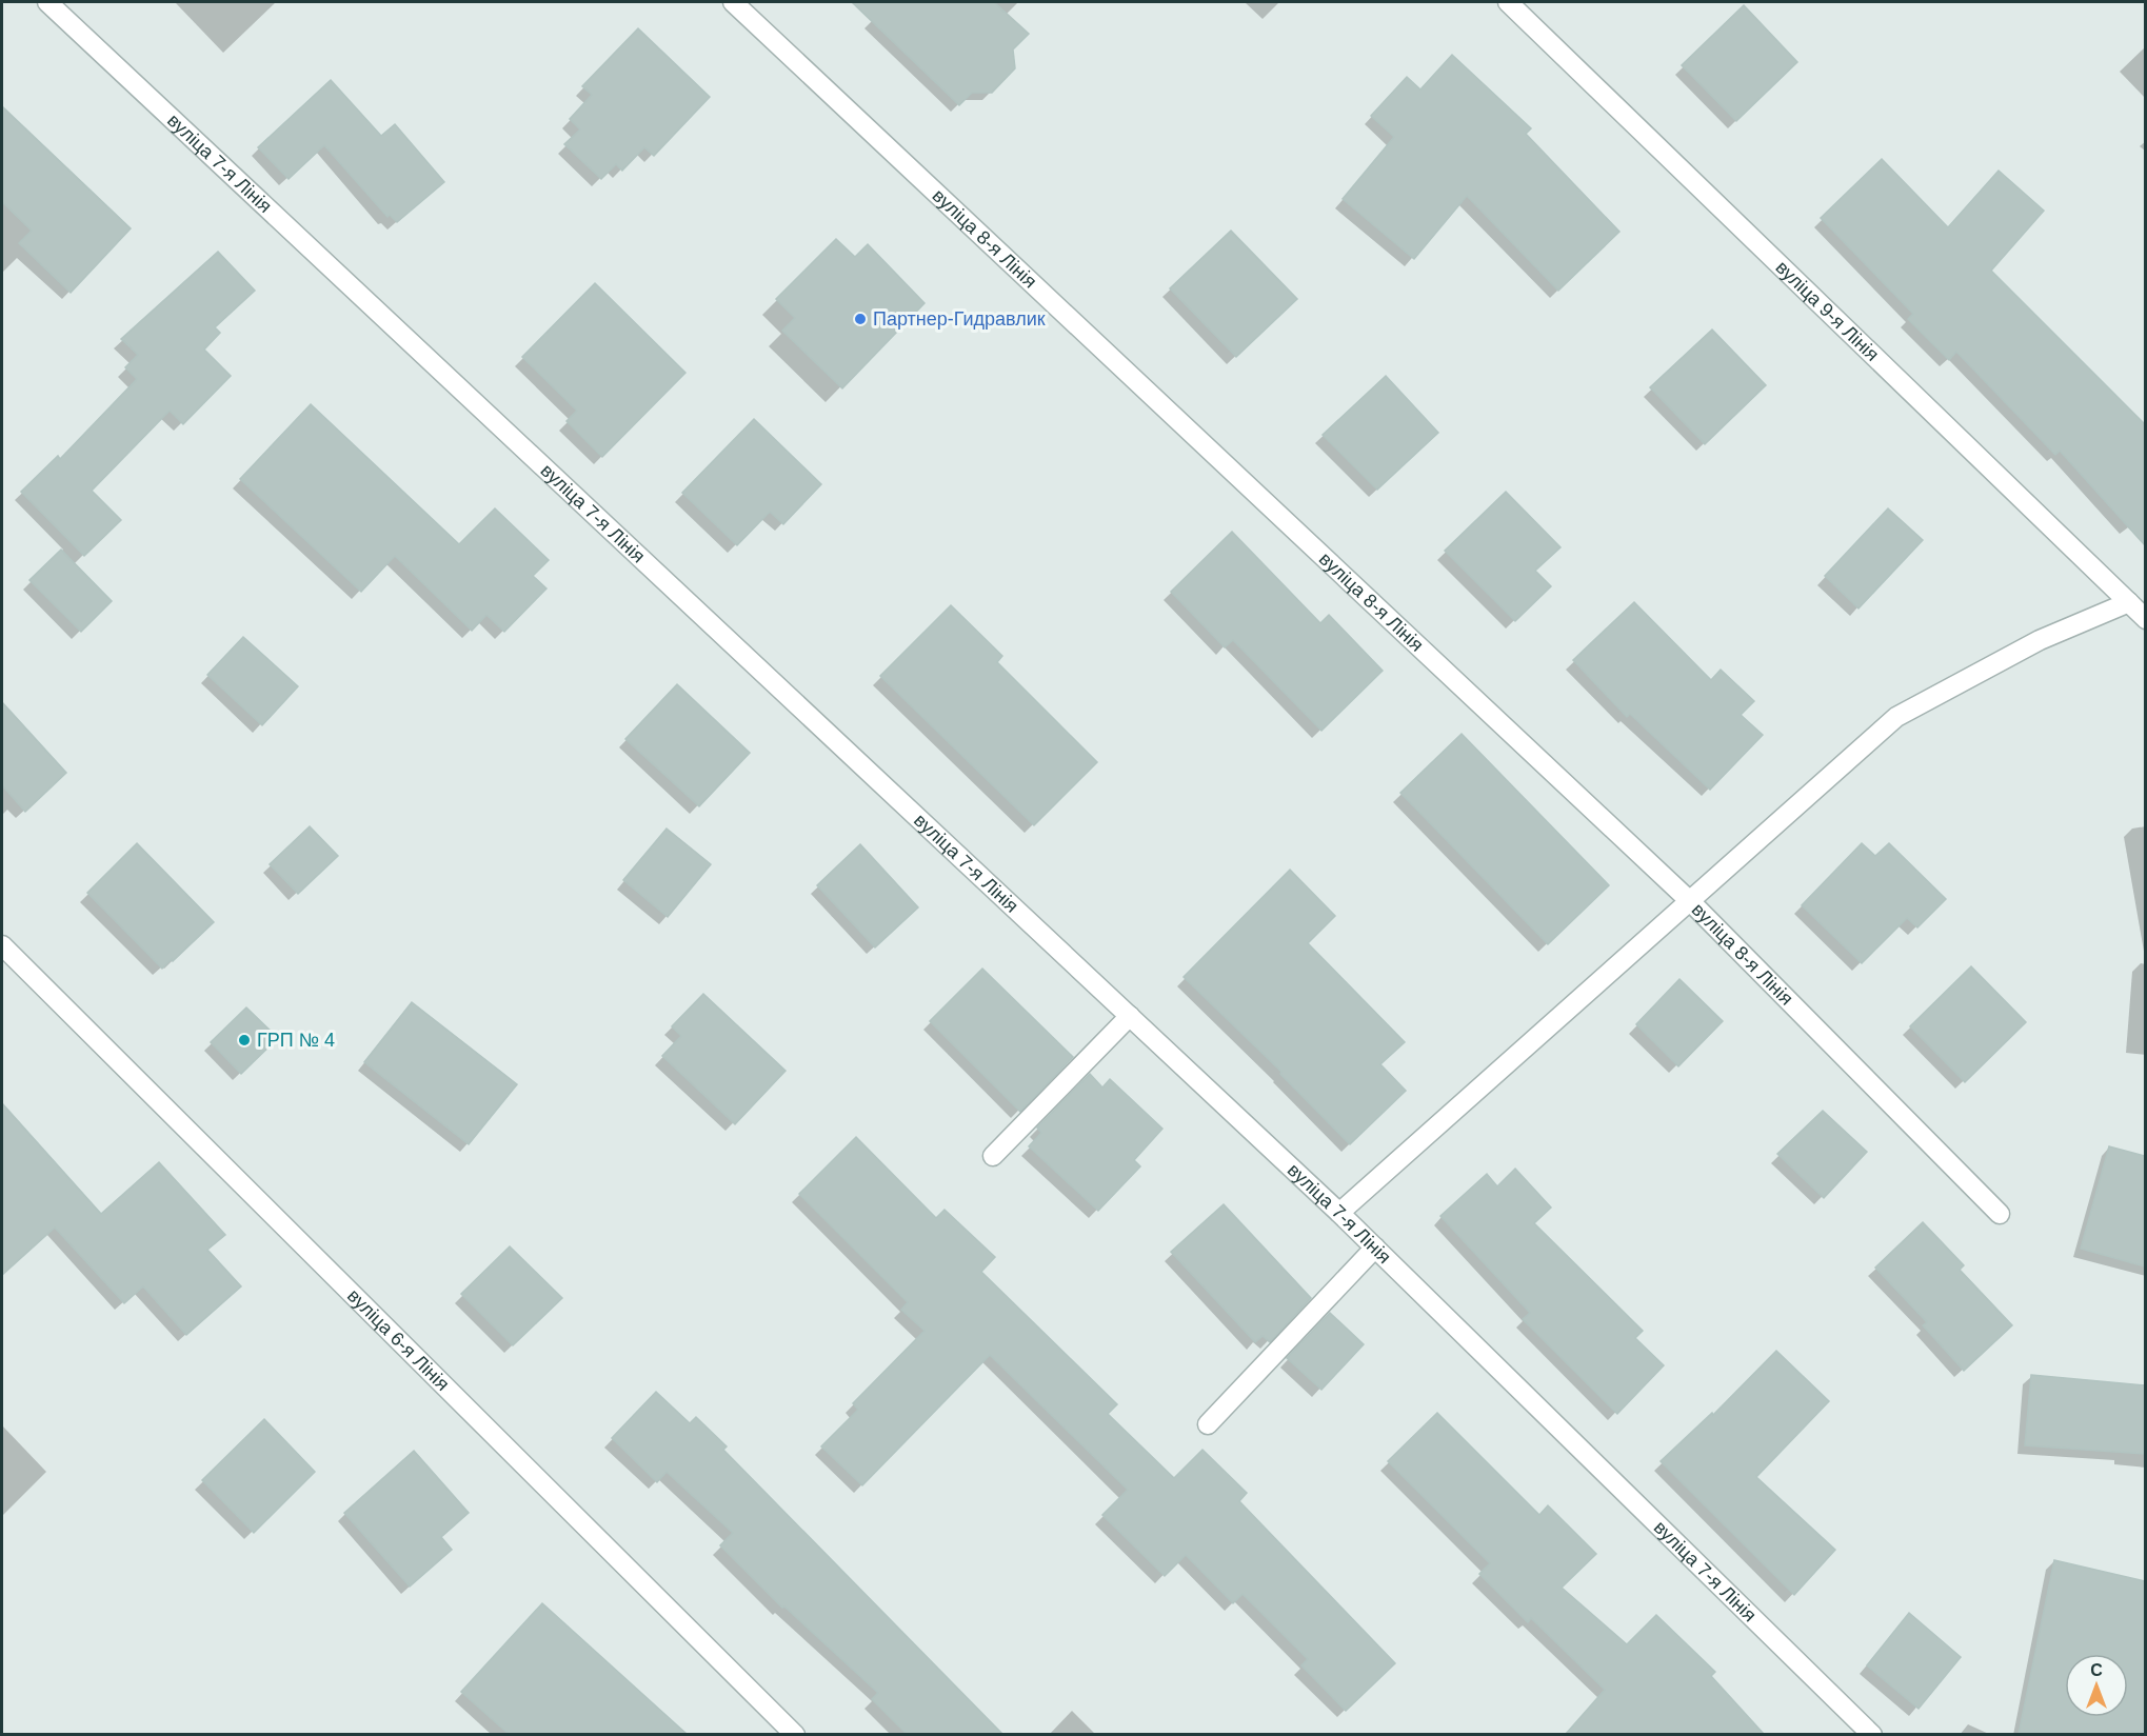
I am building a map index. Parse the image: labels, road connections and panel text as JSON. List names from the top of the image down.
{
  "streets": {
    "street": [
      "вуліца 7-я Лінія",
      "вуліца 8-я Лінія",
      "вуліца 9-я Лінія",
      "вуліца 6-я Лінія"
    ]
  },
  "places": ["Партнер-Гидравлик", "ГРП № 4"],
  "north": "top"
}
